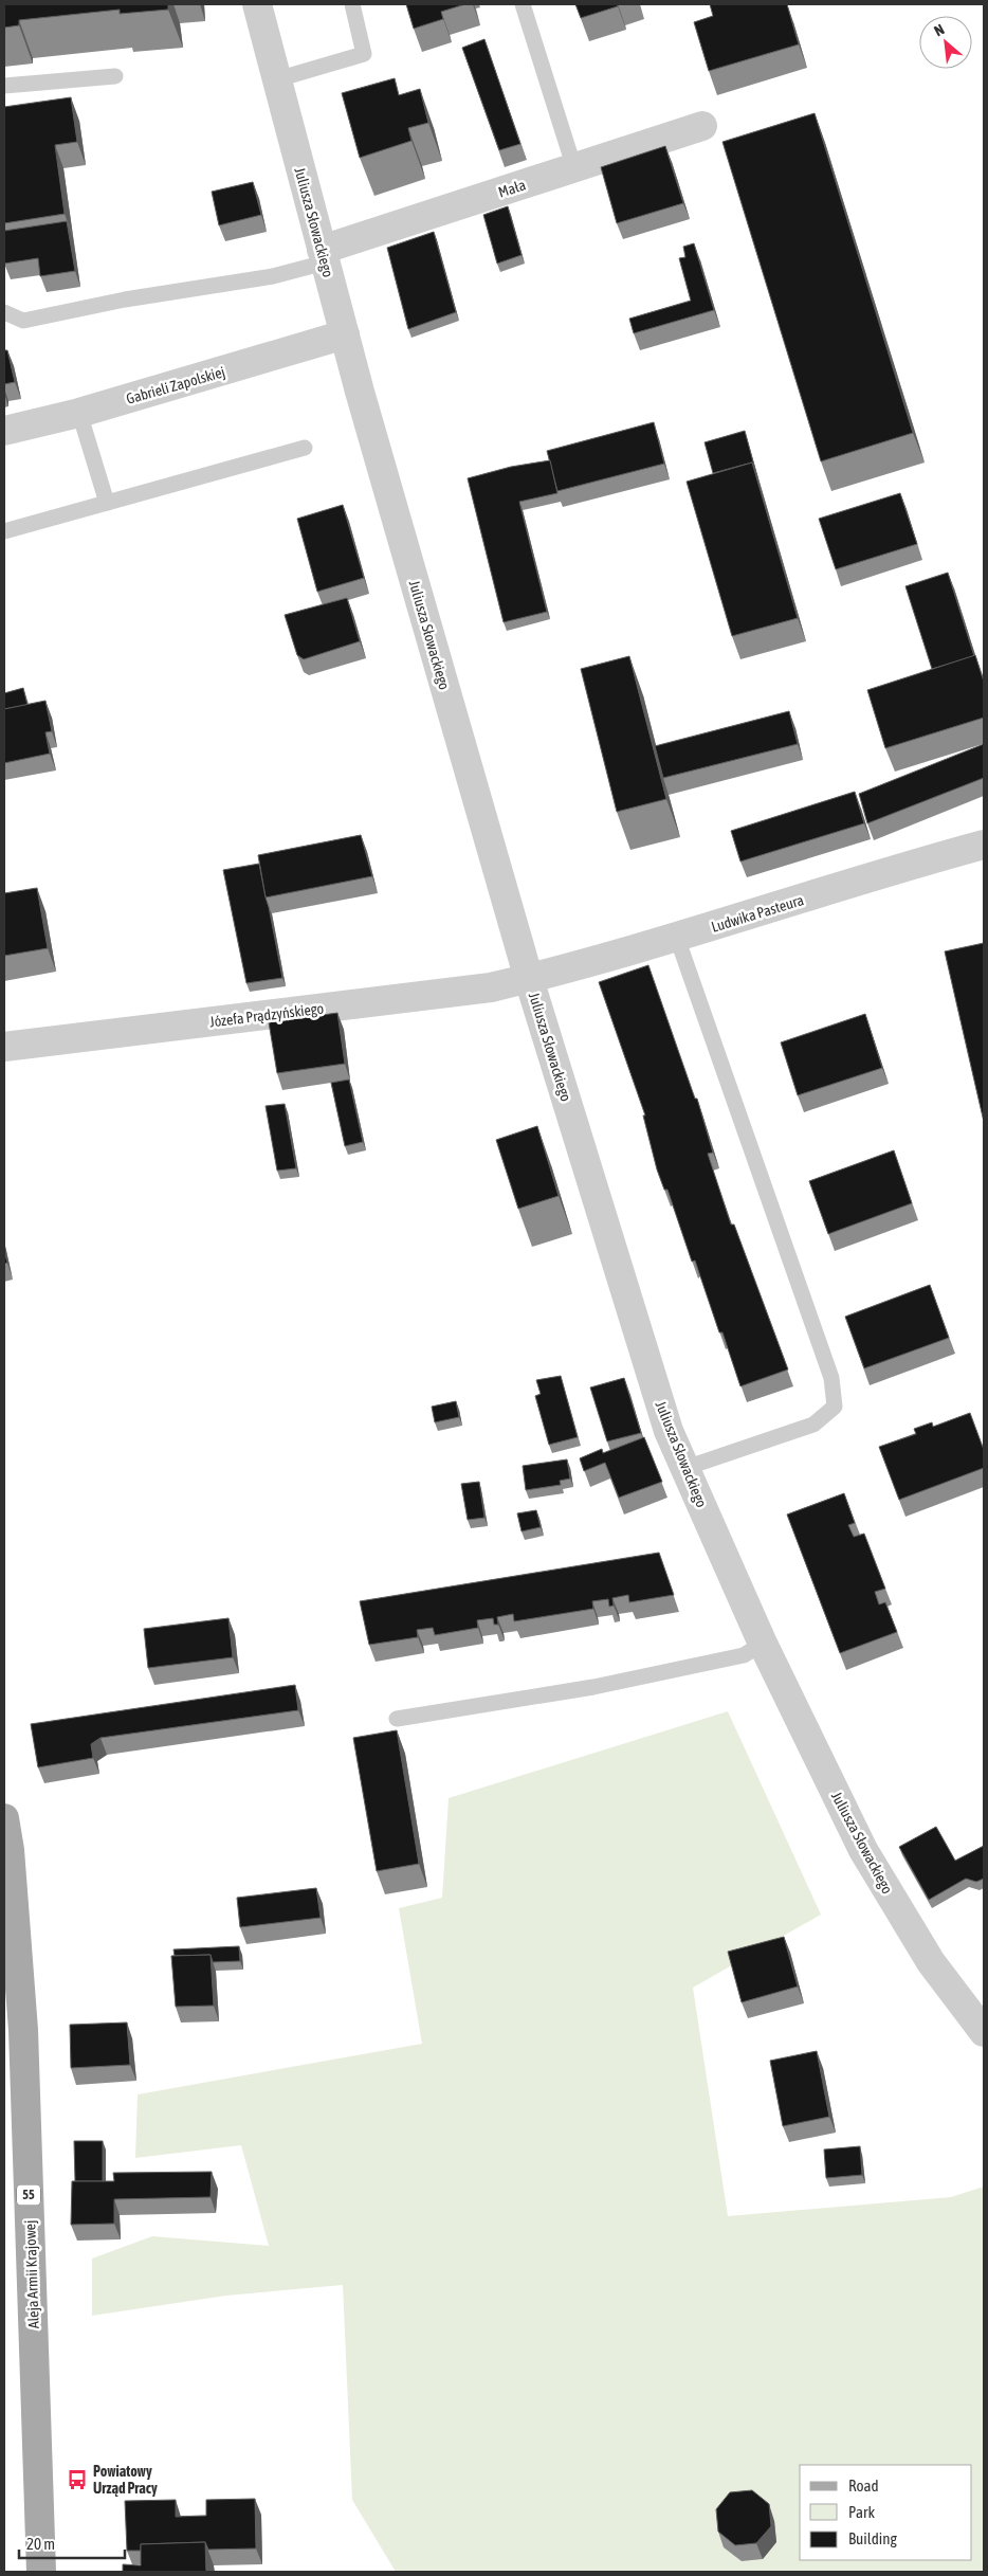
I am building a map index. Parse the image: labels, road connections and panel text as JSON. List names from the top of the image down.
{
  "streets": {
    "main road": ["55", "Aleja Armii Krajowej"],
    "street": [
      "Mała",
      "Juliusza Słowackiego",
      "Gabrieli Zapolskiej",
      "Ludwika Pasteura",
      "Józefa Prądzyńskiego"
    ]
  },
  "crossings": [
    ["Mała", "Juliusza Słowackiego"],
    ["Juliusza Słowackiego", "Gabrieli Zapolskiej"],
    ["Juliusza Słowackiego", "Ludwika Pasteura"],
    ["Juliusza Słowackiego", "Józefa Prądzyńskiego"],
    ["Ludwika Pasteura", "Józefa Prądzyńskiego"]
  ],
  "places": {
    "bus stop": ["Powiatowy Urząd Pracy"]
  },
  "legend": ["Road", "Park", "Building"],
  "scale_bar": "20 m",
  "north": "top left"
}
